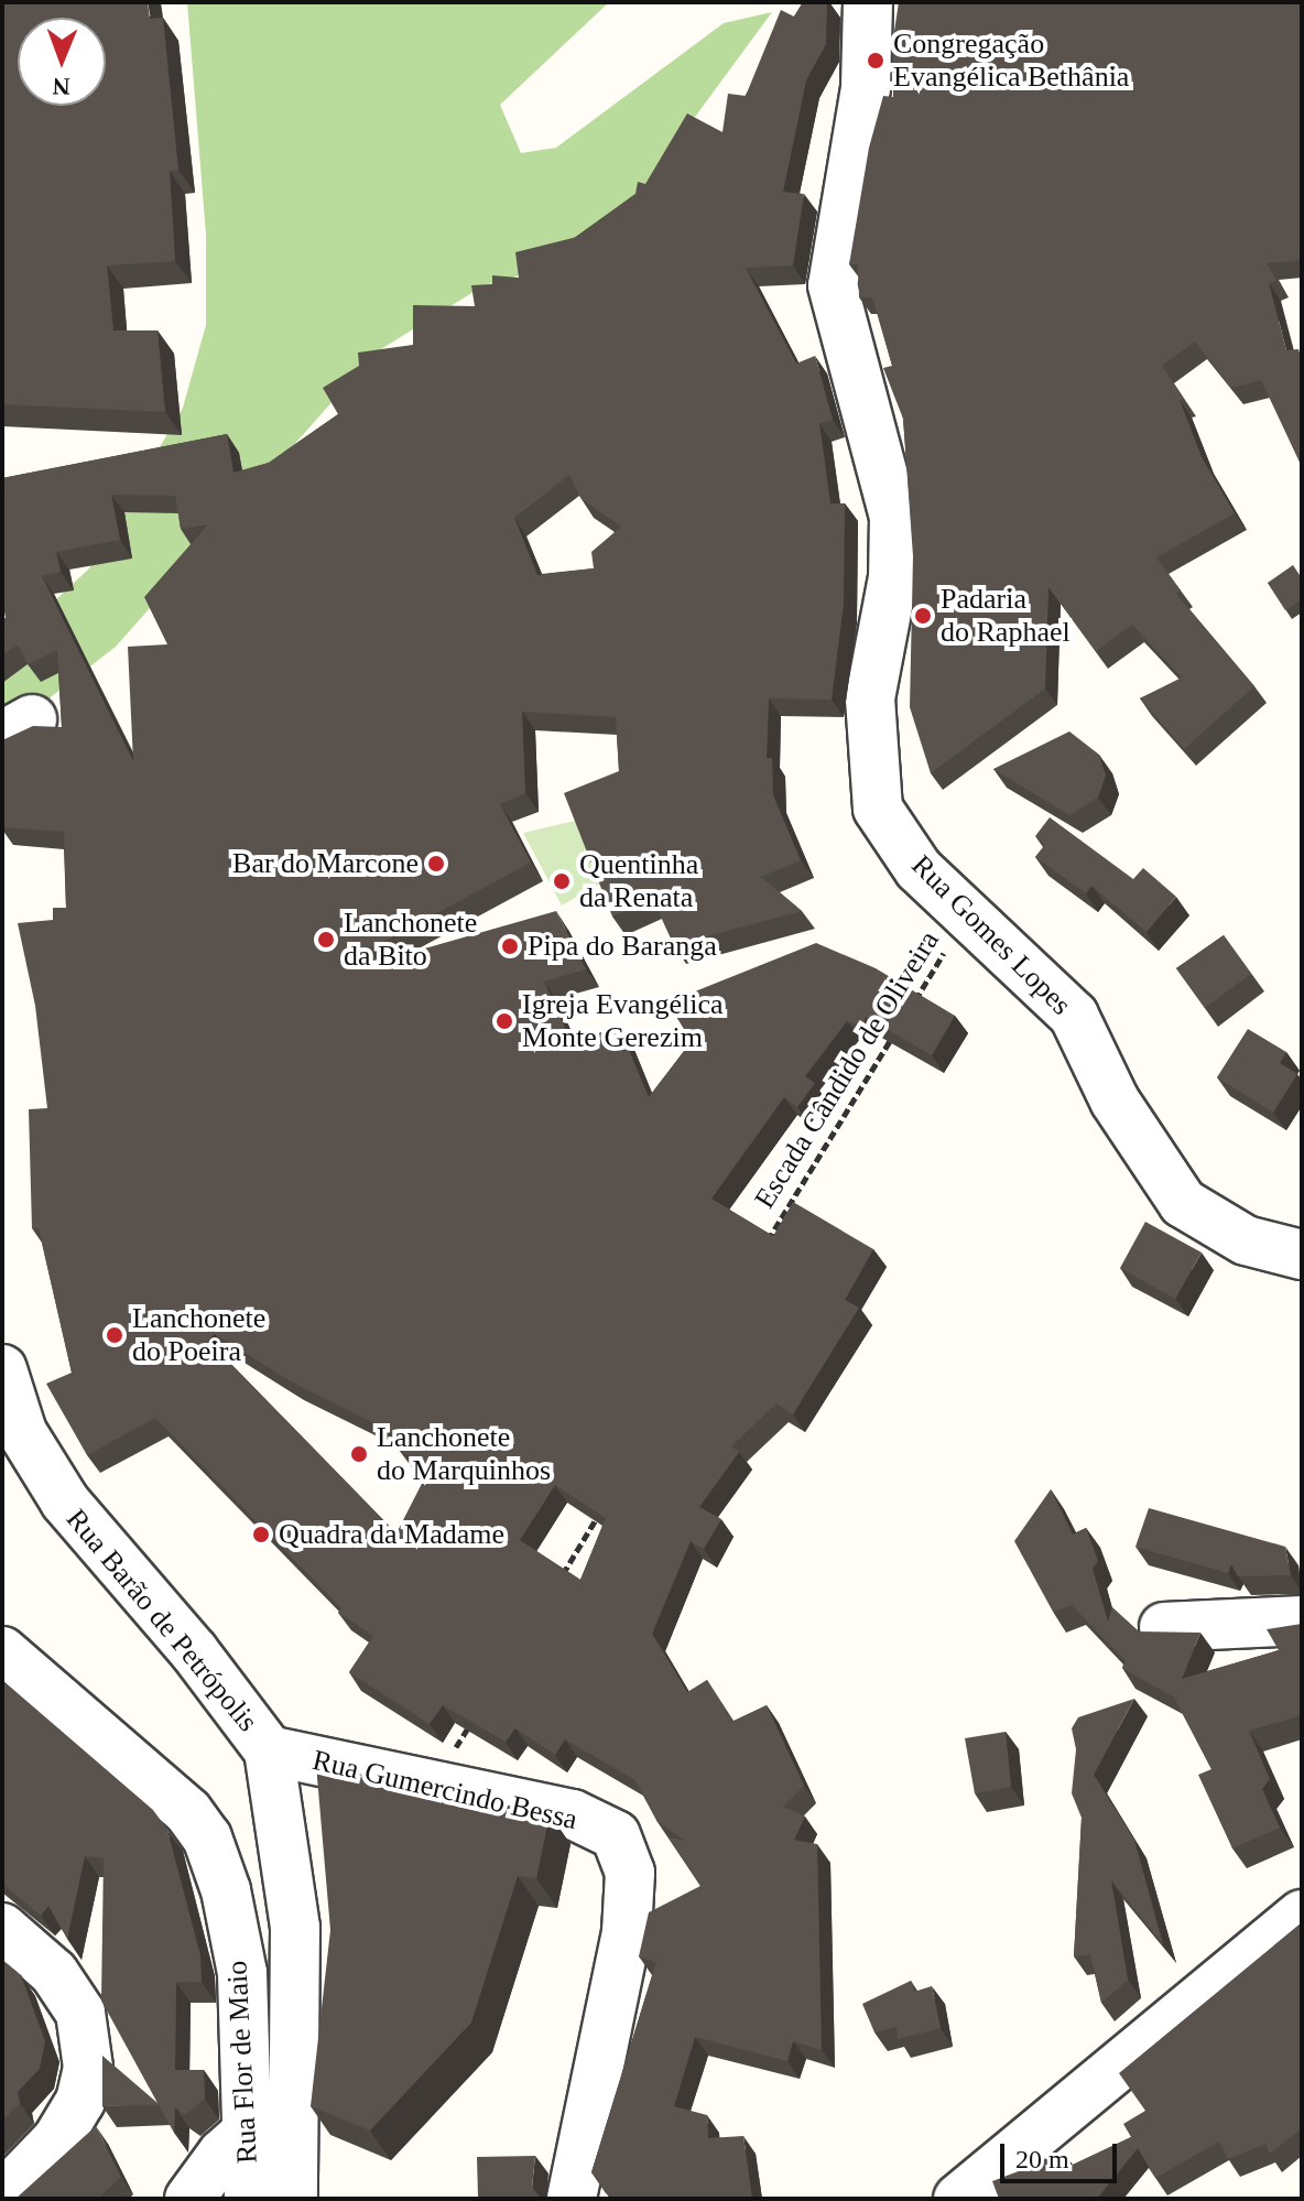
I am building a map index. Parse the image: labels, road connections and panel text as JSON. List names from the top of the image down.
{
  "streets": {
    "street": [
      "Rua Gomes Lopes",
      "Rua Barão de Petrópolis",
      "Rua Gumercindo Bessa",
      "Rua Flor de Maio"
    ],
    "path": ["Escada Cândido de Oliveira"]
  },
  "crossings": [
    ["Rua Gomes Lopes", "Escada Cândido de Oliveira"],
    ["Rua Barão de Petrópolis", "Rua Gumercindo Bessa"]
  ],
  "places": [
    "Congregação Evangélica Bethânia",
    "Padaria do Raphael",
    "Bar do Marcone",
    "Quentinha da Renata",
    "Lanchonete da Bito",
    "Pipa do Baranga",
    "Igreja Evangélica Monte Gerezim",
    "Lanchonete do Poeira",
    "Lanchonete do Marquinhos",
    "Quadra da Madame"
  ],
  "scale_bar": "20 m",
  "north": "bottom"
}
